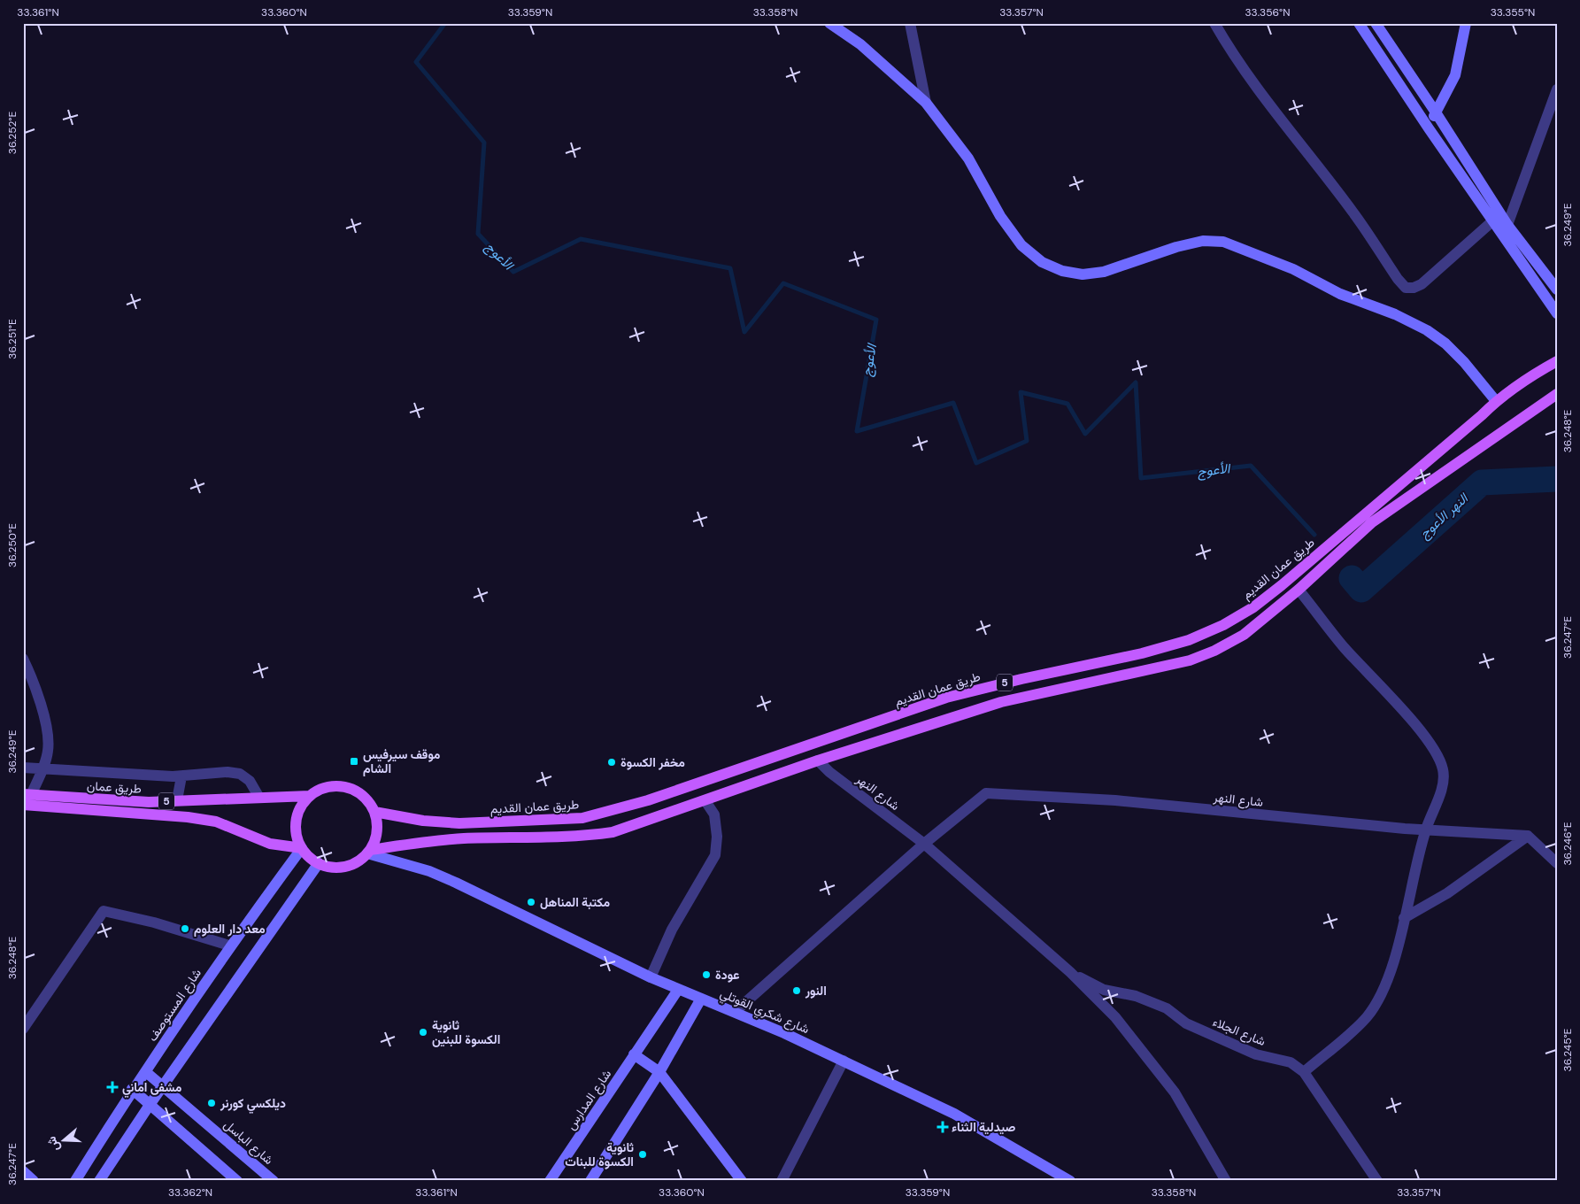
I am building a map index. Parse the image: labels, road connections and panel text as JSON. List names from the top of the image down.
{
  "streets": {
    "main road": ["طريق عمان القديم", "5", "طريق عمان"],
    "street": [
      "شارع النهر",
      "شارع المستوصف",
      "شارع شكري القوتلي",
      "شارع الجلاء",
      "شارع المدارس",
      "شارع الباسل"
    ]
  },
  "crossings": [
    ["طريق عمان القديم", "5"],
    ["طريق عمان القديم", "طريق عمان"],
    ["طريق عمان القديم", "شارع المستوصف"],
    ["طريق عمان القديم", "شارع شكري القوتلي"],
    ["5", "طريق عمان"],
    ["5", "شارع النهر"],
    ["5", "شارع المستوصف"],
    ["5", "شارع شكري القوتلي"],
    ["طريق عمان", "شارع المستوصف"],
    ["طريق عمان", "شارع شكري القوتلي"],
    ["شارع النهر", "شارع الجلاء"],
    ["شارع المستوصف", "شارع شكري القوتلي"],
    ["شارع المستوصف", "شارع الباسل"],
    ["شارع شكري القوتلي", "شارع المدارس"]
  ],
  "water": ["الأعوج", "النهر الأعوج"],
  "places": {
    "transit": ["موقف سيرفيس الشام"],
    "other": [
      "مخفر الكسوة",
      "مكتبة المناهل",
      "معد دار العلوم",
      "عودة",
      "النور",
      "ثانوية الكسوة للبنين",
      "ديلكسي كورنر",
      "ثانوية الكسوة للبنات"
    ],
    "health": ["مشفى اماني", "صيدلية الثناء"]
  },
  "north": "left",
  "coordinates": [
    "33.361°N",
    "33.360°N",
    "33.359°N",
    "33.358°N",
    "33.357°N",
    "33.356°N",
    "33.355°N",
    "36.252°E",
    "36.249°E",
    "36.251°E",
    "36.248°E",
    "36.250°E",
    "36.247°E",
    "36.246°E",
    "36.245°E",
    "33.362°N"
  ]
}
